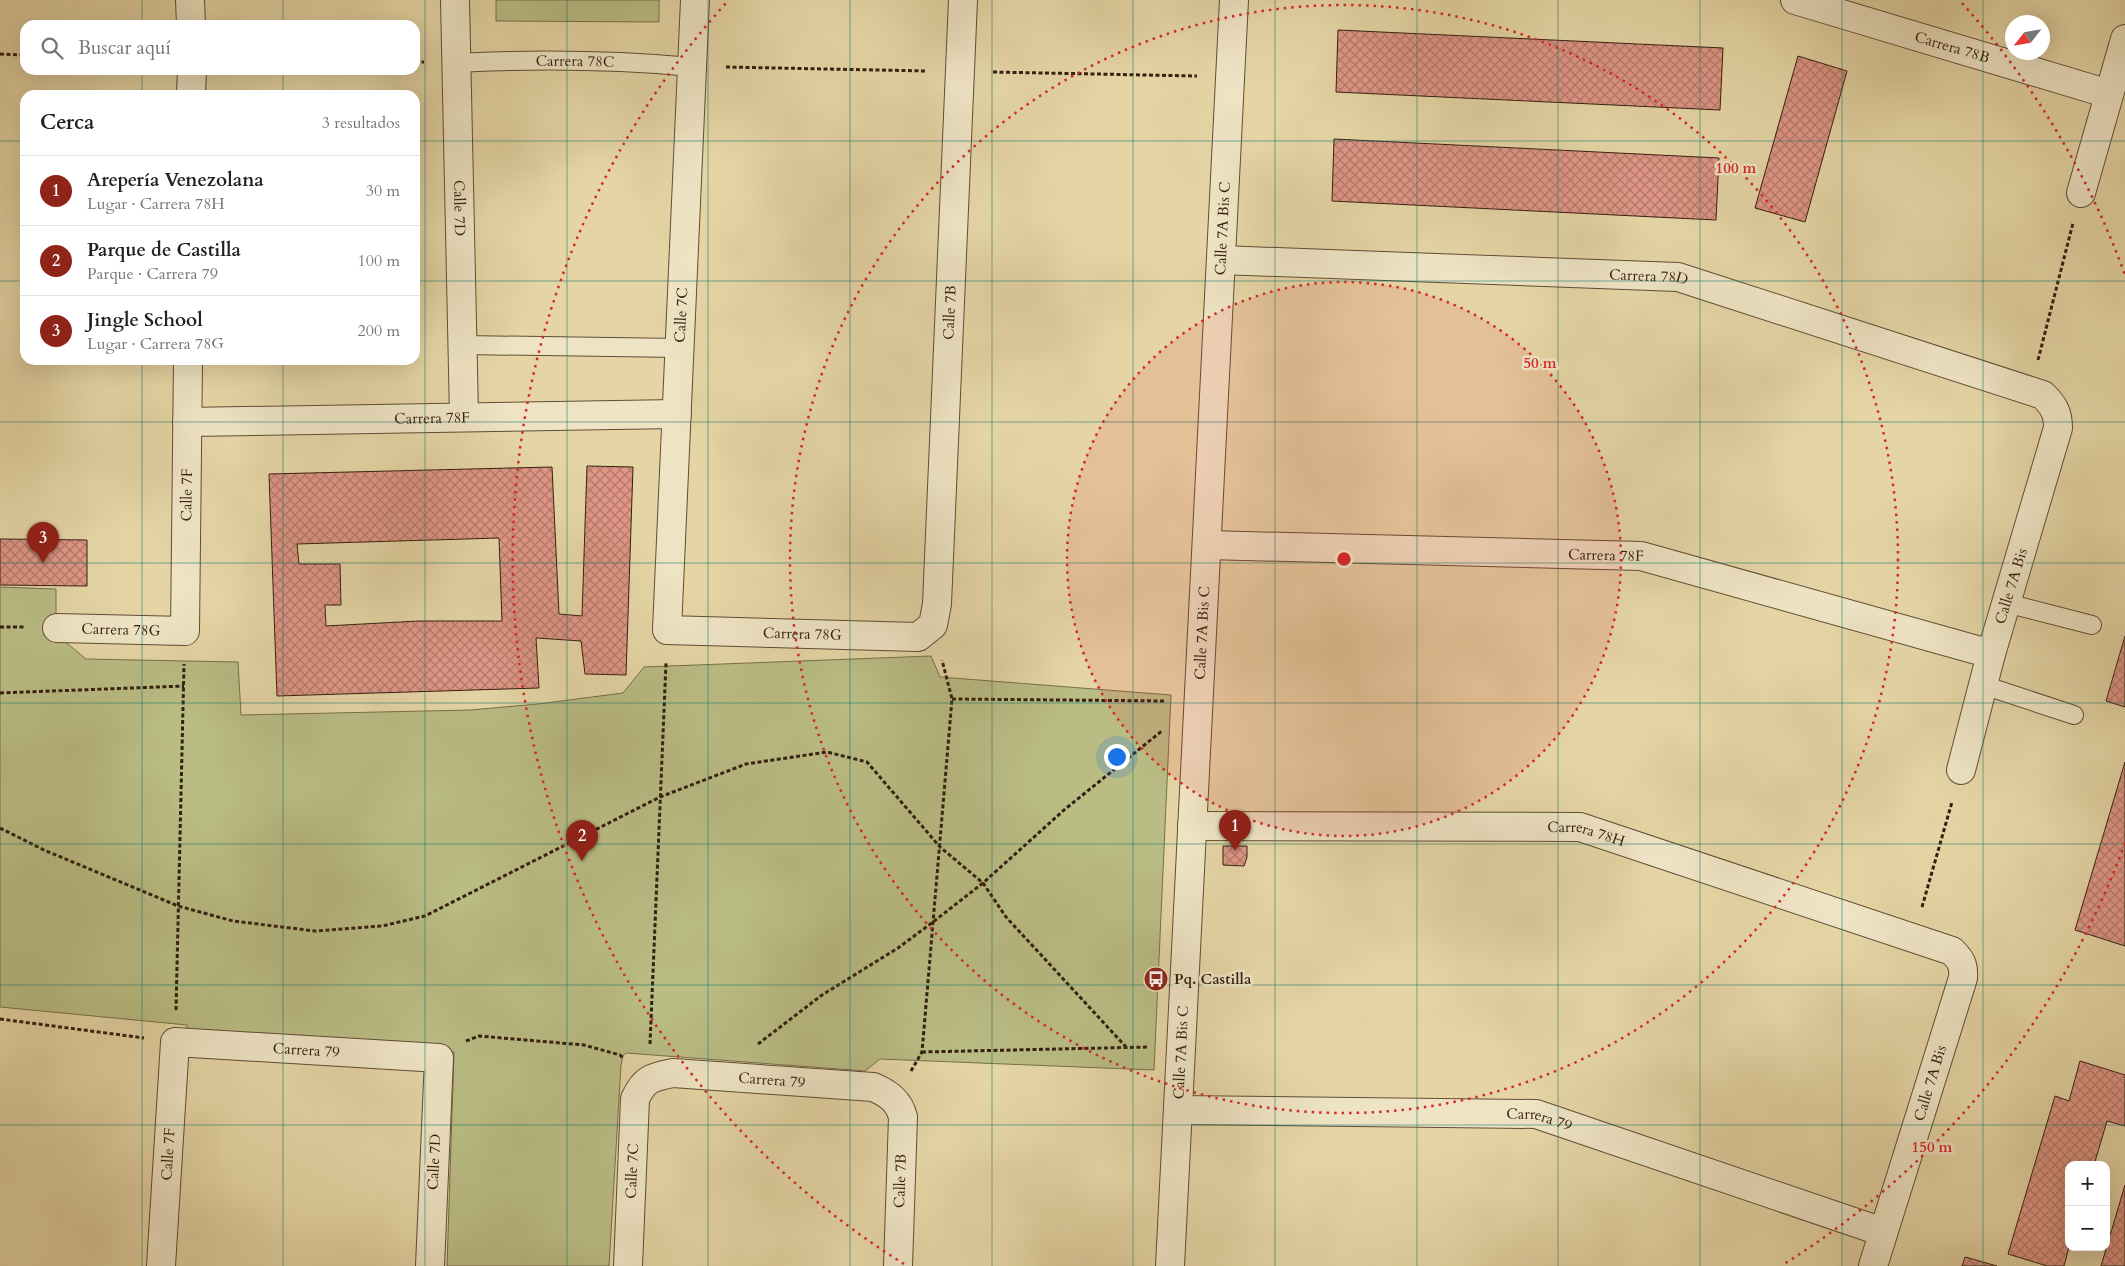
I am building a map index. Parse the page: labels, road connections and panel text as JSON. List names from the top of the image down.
{
  "streets": {
    "street": [
      "Carrera 78B",
      "Calle 7D",
      "Calle 7A Bis C",
      "Carrera 78D",
      "Calle 7B",
      "Calle 7C",
      "Carrera 78F",
      "Calle 7F",
      "Calle 7A Bis",
      "Carrera 78G",
      "Carrera 78H",
      "Carrera 79"
    ],
    "lane": ["Carrera 78C"]
  },
  "crossings": [
    ["Carrera 78C", "Calle 7D"],
    ["Carrera 78C", "Calle 7C"],
    ["Calle 7D", "Carrera 78F"],
    ["Calle 7D", "Carrera 79"],
    ["Calle 7A Bis C", "Carrera 78D"],
    ["Calle 7A Bis C", "Carrera 78F"],
    ["Calle 7A Bis C", "Carrera 78H"],
    ["Calle 7A Bis C", "Carrera 79"],
    ["Carrera 78D", "Calle 7A Bis"],
    ["Calle 7B", "Carrera 78G"],
    ["Calle 7B", "Carrera 79"],
    ["Calle 7C", "Carrera 78F"],
    ["Calle 7C", "Carrera 78G"],
    ["Calle 7C", "Carrera 79"],
    ["Carrera 78F", "Calle 7F"],
    ["Carrera 78F", "Calle 7A Bis"],
    ["Calle 7F", "Carrera 78G"],
    ["Calle 7F", "Carrera 79"],
    ["Calle 7A Bis", "Carrera 78H"],
    ["Calle 7A Bis", "Carrera 79"]
  ],
  "places": {
    "bus stop": ["Pq. Castilla"]
  },
  "north": "bottom left",
  "page": {
    "search": "Buscar aquí",
    "heading": ["Cerca", "3 resultados"],
    "list": [
      {
        "mark": "1",
        "name": "Arepería Venezolana",
        "note": "Lugar · Carrera 78H",
        "value": "30 m"
      },
      {
        "mark": "2",
        "name": "Parque de Castilla",
        "note": "Parque · Carrera 79",
        "value": "100 m"
      },
      {
        "mark": "3",
        "name": "Jingle School",
        "note": "Lugar · Carrera 78G",
        "value": "200 m"
      }
    ],
    "pins": ["3", "1", "2"],
    "map_buttons": ["+", "−"]
  },
  "rings": ["100 m", "50 m", "150 m"]
}
